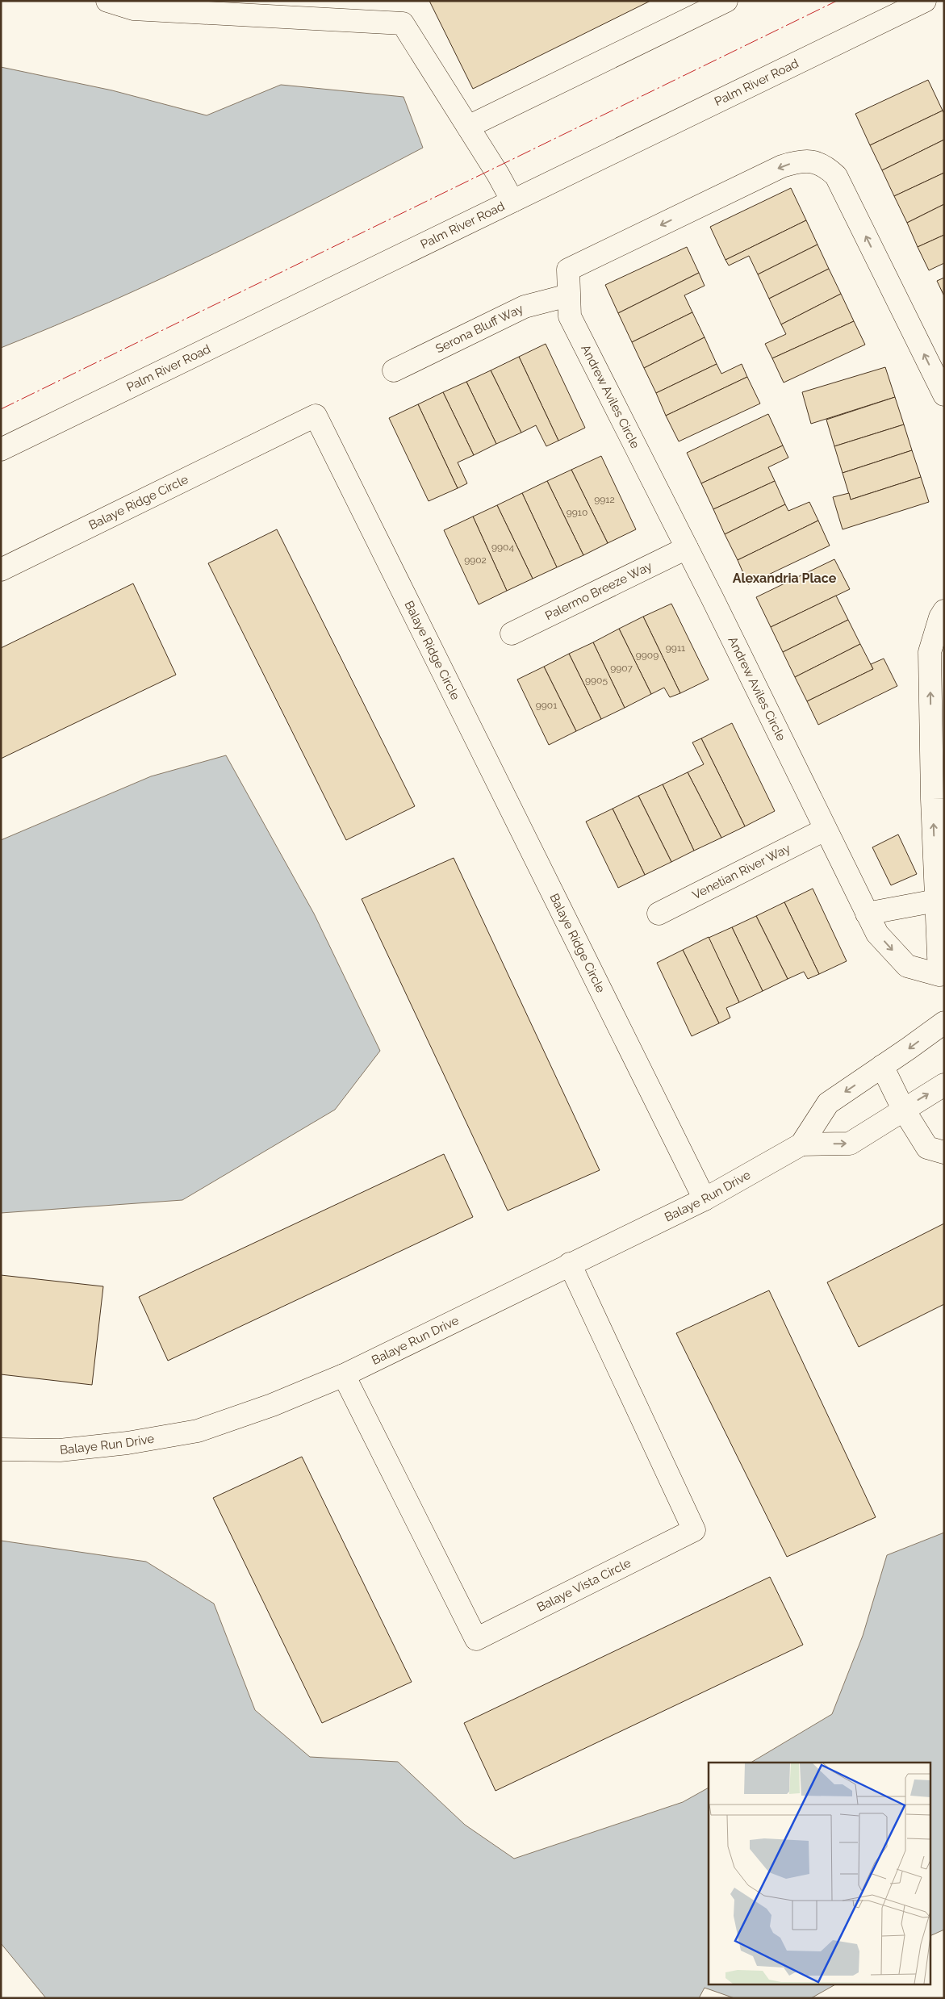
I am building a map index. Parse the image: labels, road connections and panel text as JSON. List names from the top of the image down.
{
  "streets": {
    "street": [
      "Palm River Road",
      "Serona Bluff Way",
      "Andrew Aviles Circle",
      "Balaye Ridge Circle",
      "Palermo Breeze Way",
      "Venetian River Way",
      "Balaye Run Drive",
      "Balaye Vista Circle"
    ]
  },
  "crossings": [
    ["Serona Bluff Way", "Andrew Aviles Circle"],
    ["Andrew Aviles Circle", "Palermo Breeze Way"],
    ["Andrew Aviles Circle", "Venetian River Way"],
    ["Balaye Ridge Circle", "Balaye Run Drive"],
    ["Balaye Run Drive", "Balaye Vista Circle"]
  ],
  "districts": ["Alexandria Place"],
  "house_numbers": [
    "9912",
    "9910",
    "9904",
    "9902",
    "9911",
    "9909",
    "9907",
    "9905",
    "9901"
  ]
}
